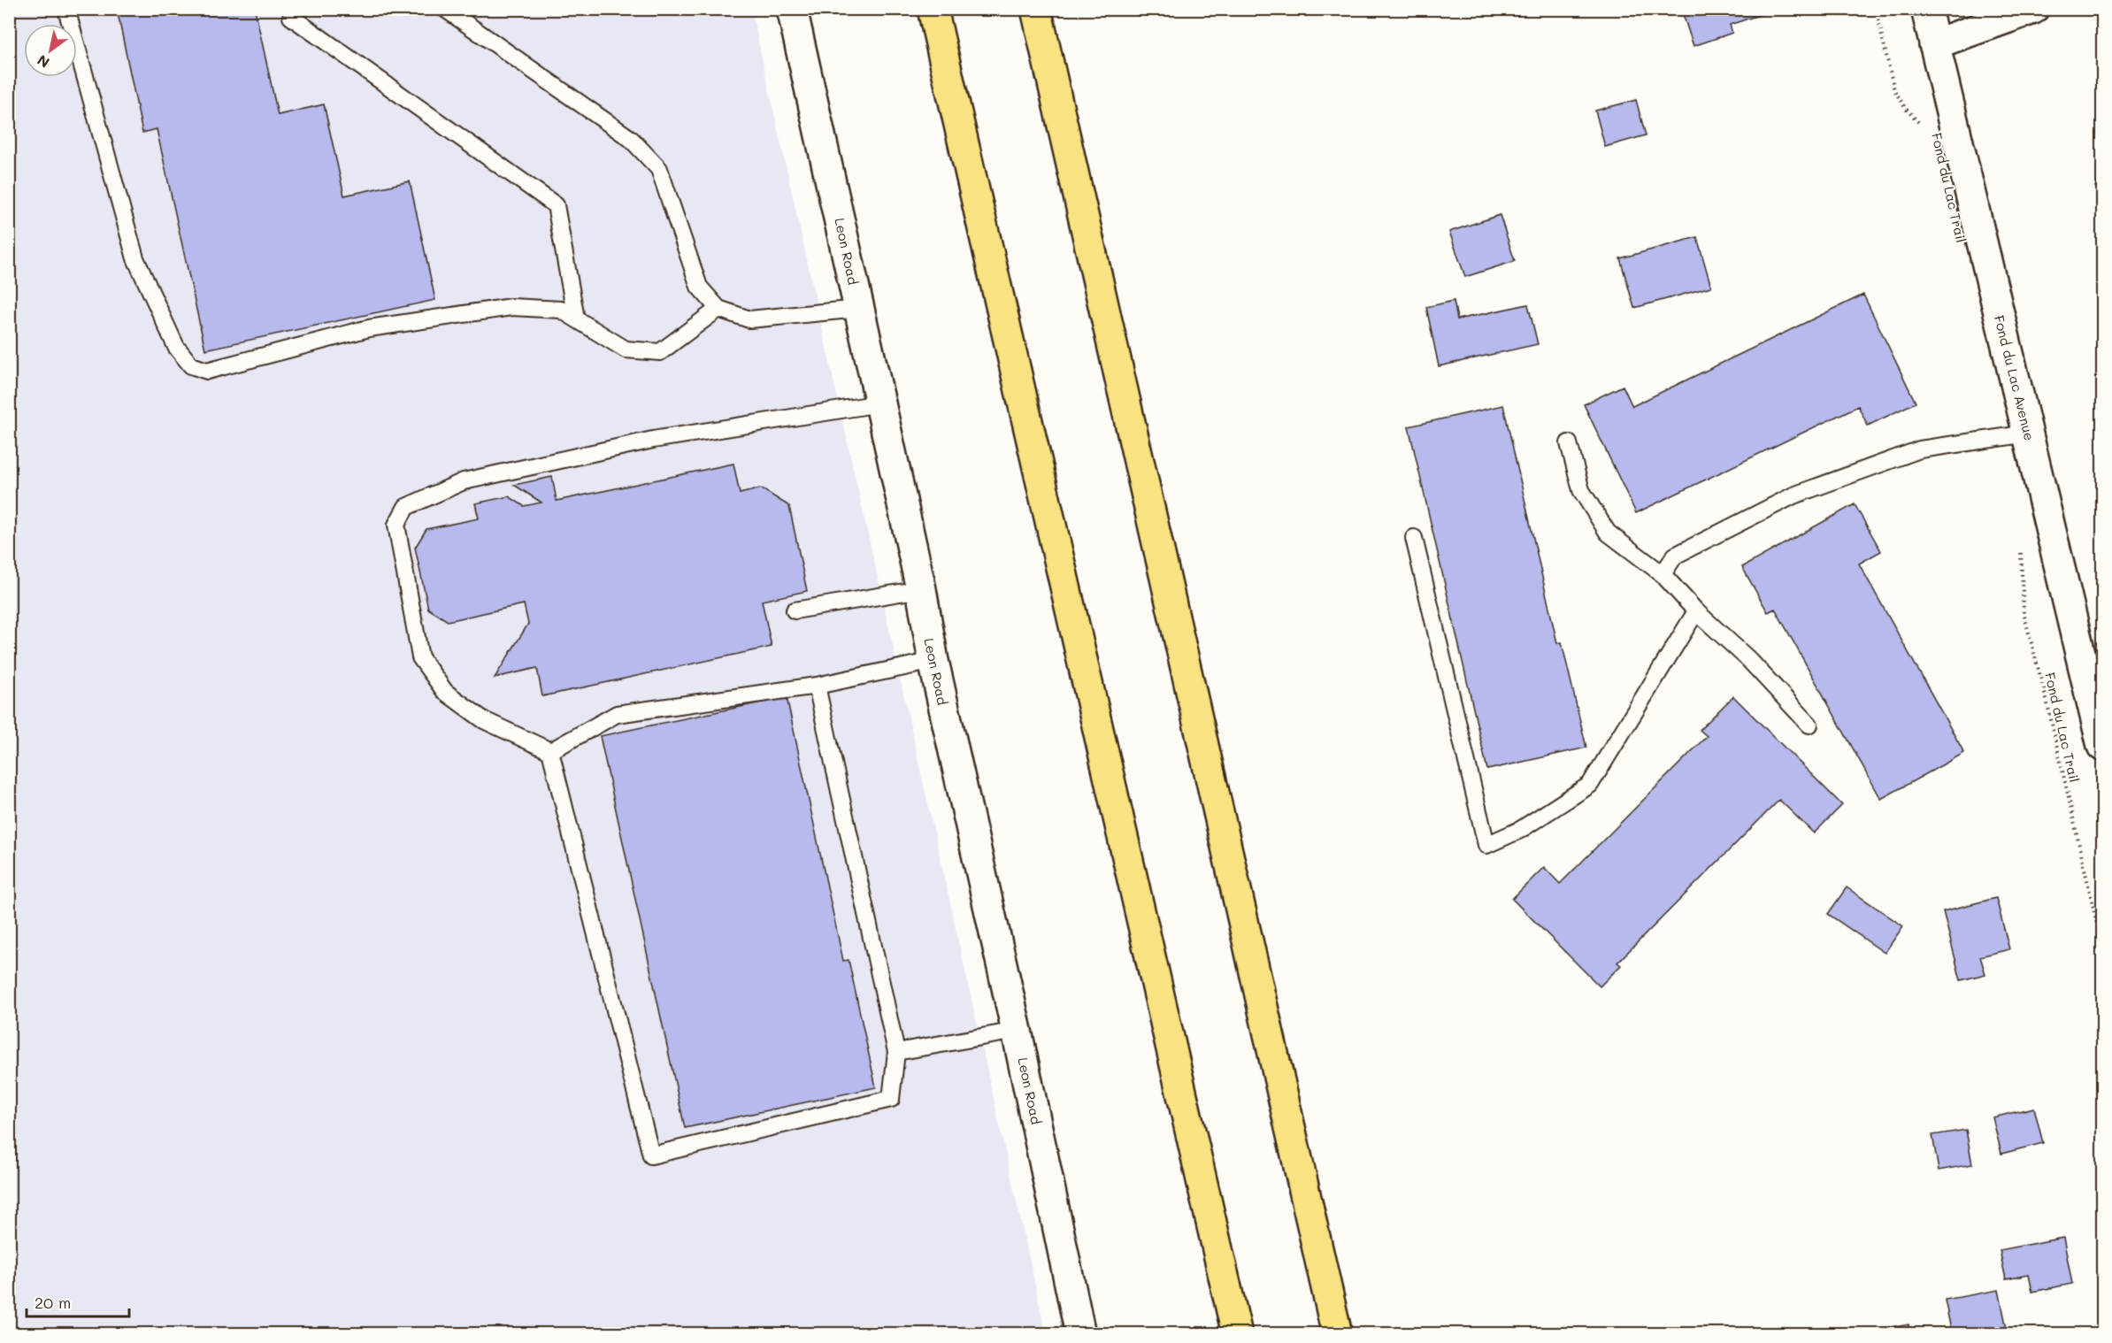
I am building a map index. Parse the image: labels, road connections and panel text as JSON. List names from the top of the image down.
{
  "streets": {
    "street": ["Leon Road", "Fond du Lac Avenue"],
    "path": ["Fond du Lac Trail"]
  },
  "scale_bar": "20 m",
  "north": "bottom left"
}
